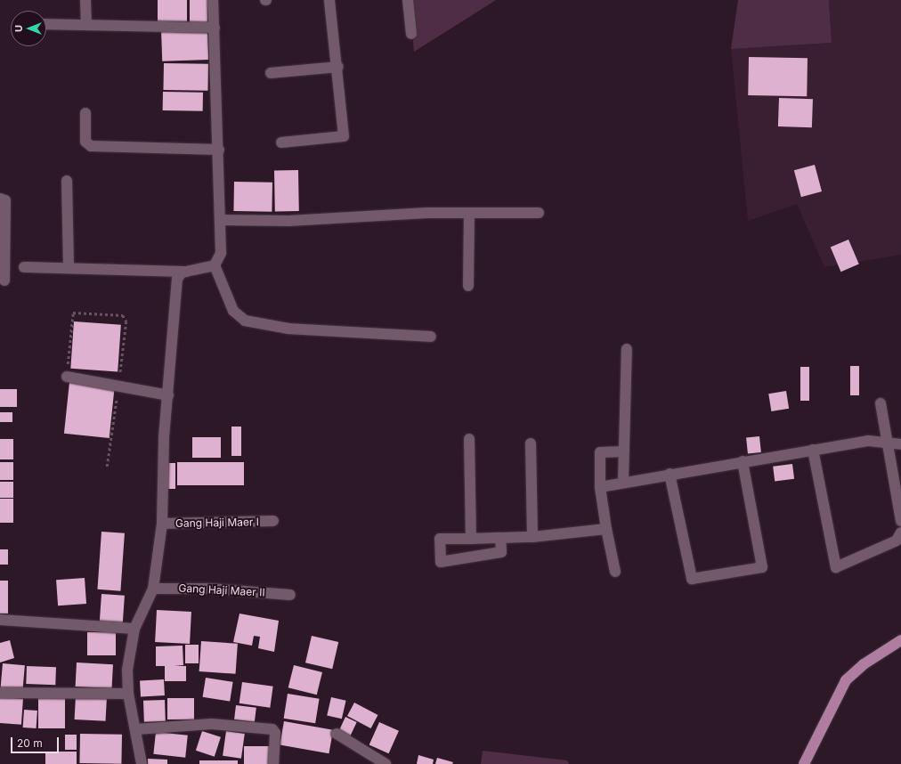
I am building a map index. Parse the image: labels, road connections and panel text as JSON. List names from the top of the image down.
{
  "streets": {
    "street": ["Gang Haji Maer I", "Gang Haji Maer II"]
  },
  "scale_bar": "20 m",
  "north": "left"
}
